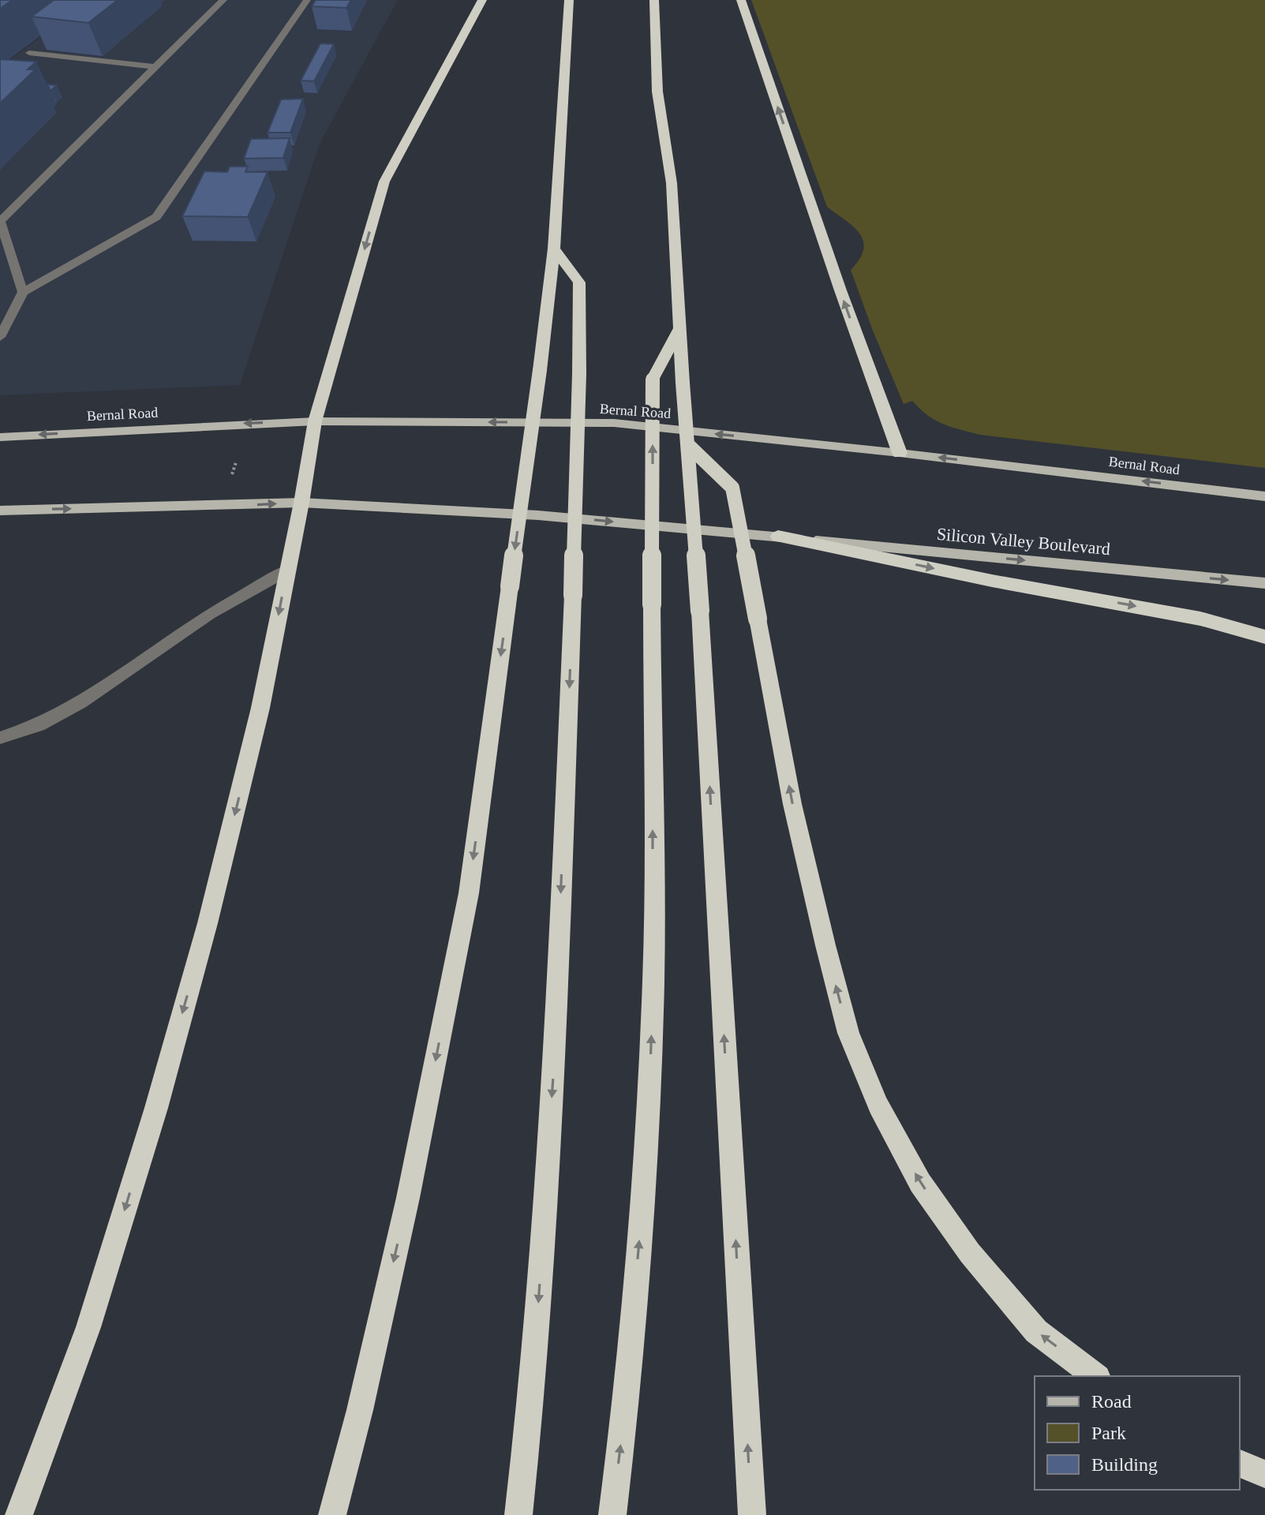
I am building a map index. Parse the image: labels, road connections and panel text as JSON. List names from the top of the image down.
{
  "streets": {
    "main road": ["Bernal Road", "Silicon Valley Boulevard"]
  },
  "one_way": ["Silicon Valley Boulevard"],
  "legend": ["Road", "Park", "Building"]
}
